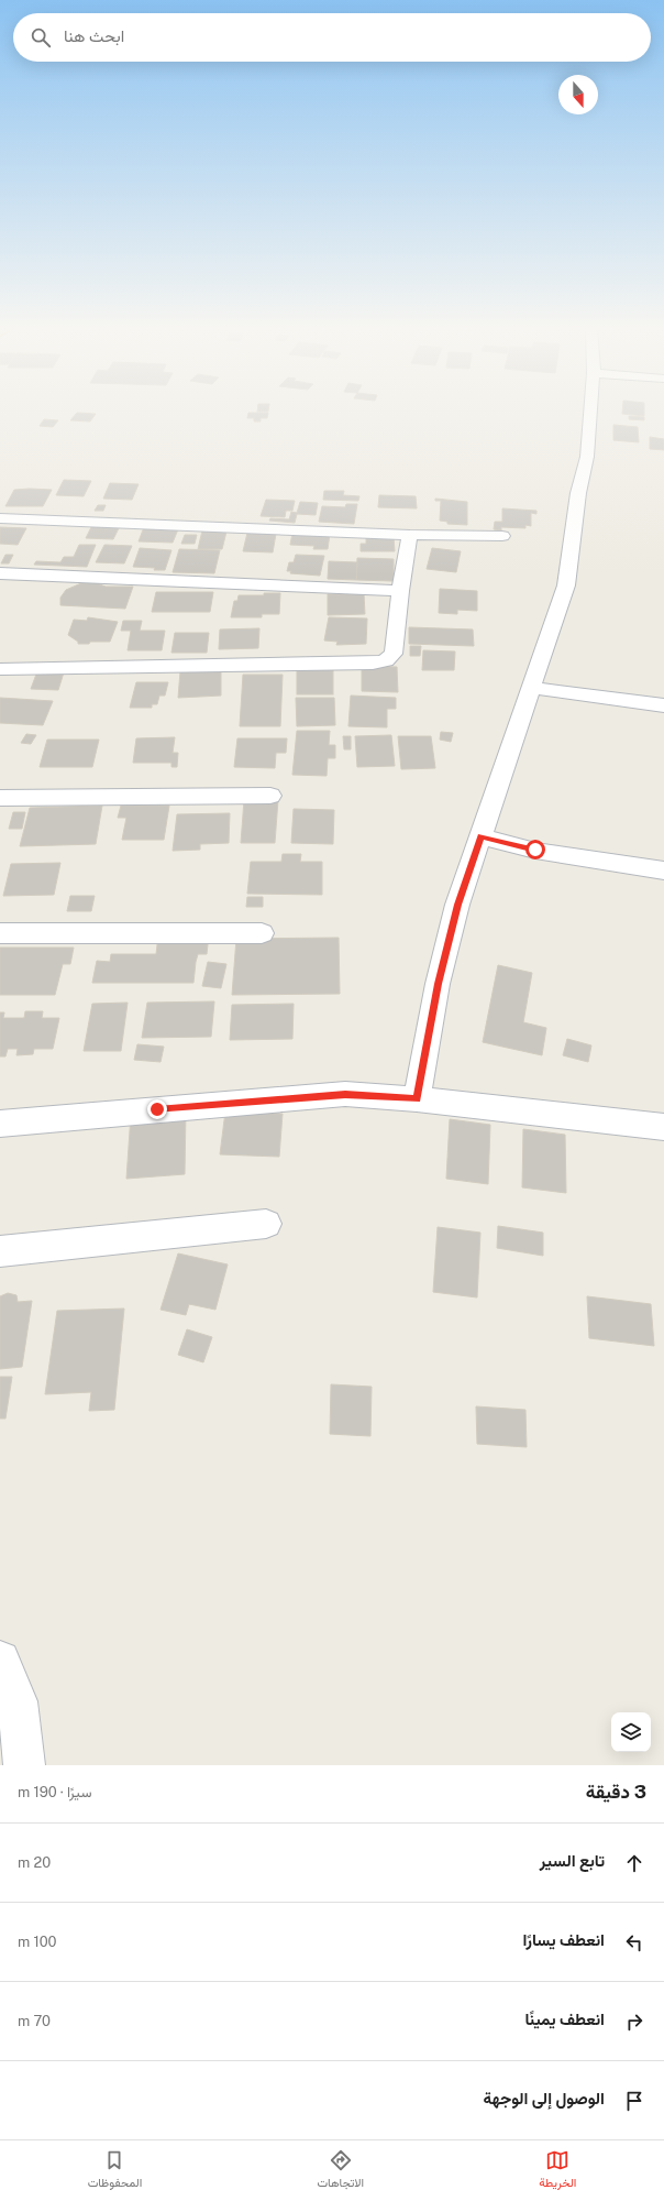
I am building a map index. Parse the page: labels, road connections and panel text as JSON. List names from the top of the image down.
{
  "north": "bottom",
  "page": {
    "search": "ابحث هنا",
    "heading": ["3 دقيقة", "سيرًا · 190 m"],
    "list": [
      ["تابع السير", "20 m"],
      ["انعطف يسارًا", "100 m"],
      ["انعطف يمينًا", "70 m"],
      "الوصول إلى الوجهة"
    ],
    "nav": ["الخريطة", "الاتجاهات", "المحفوظات"]
  }
}
